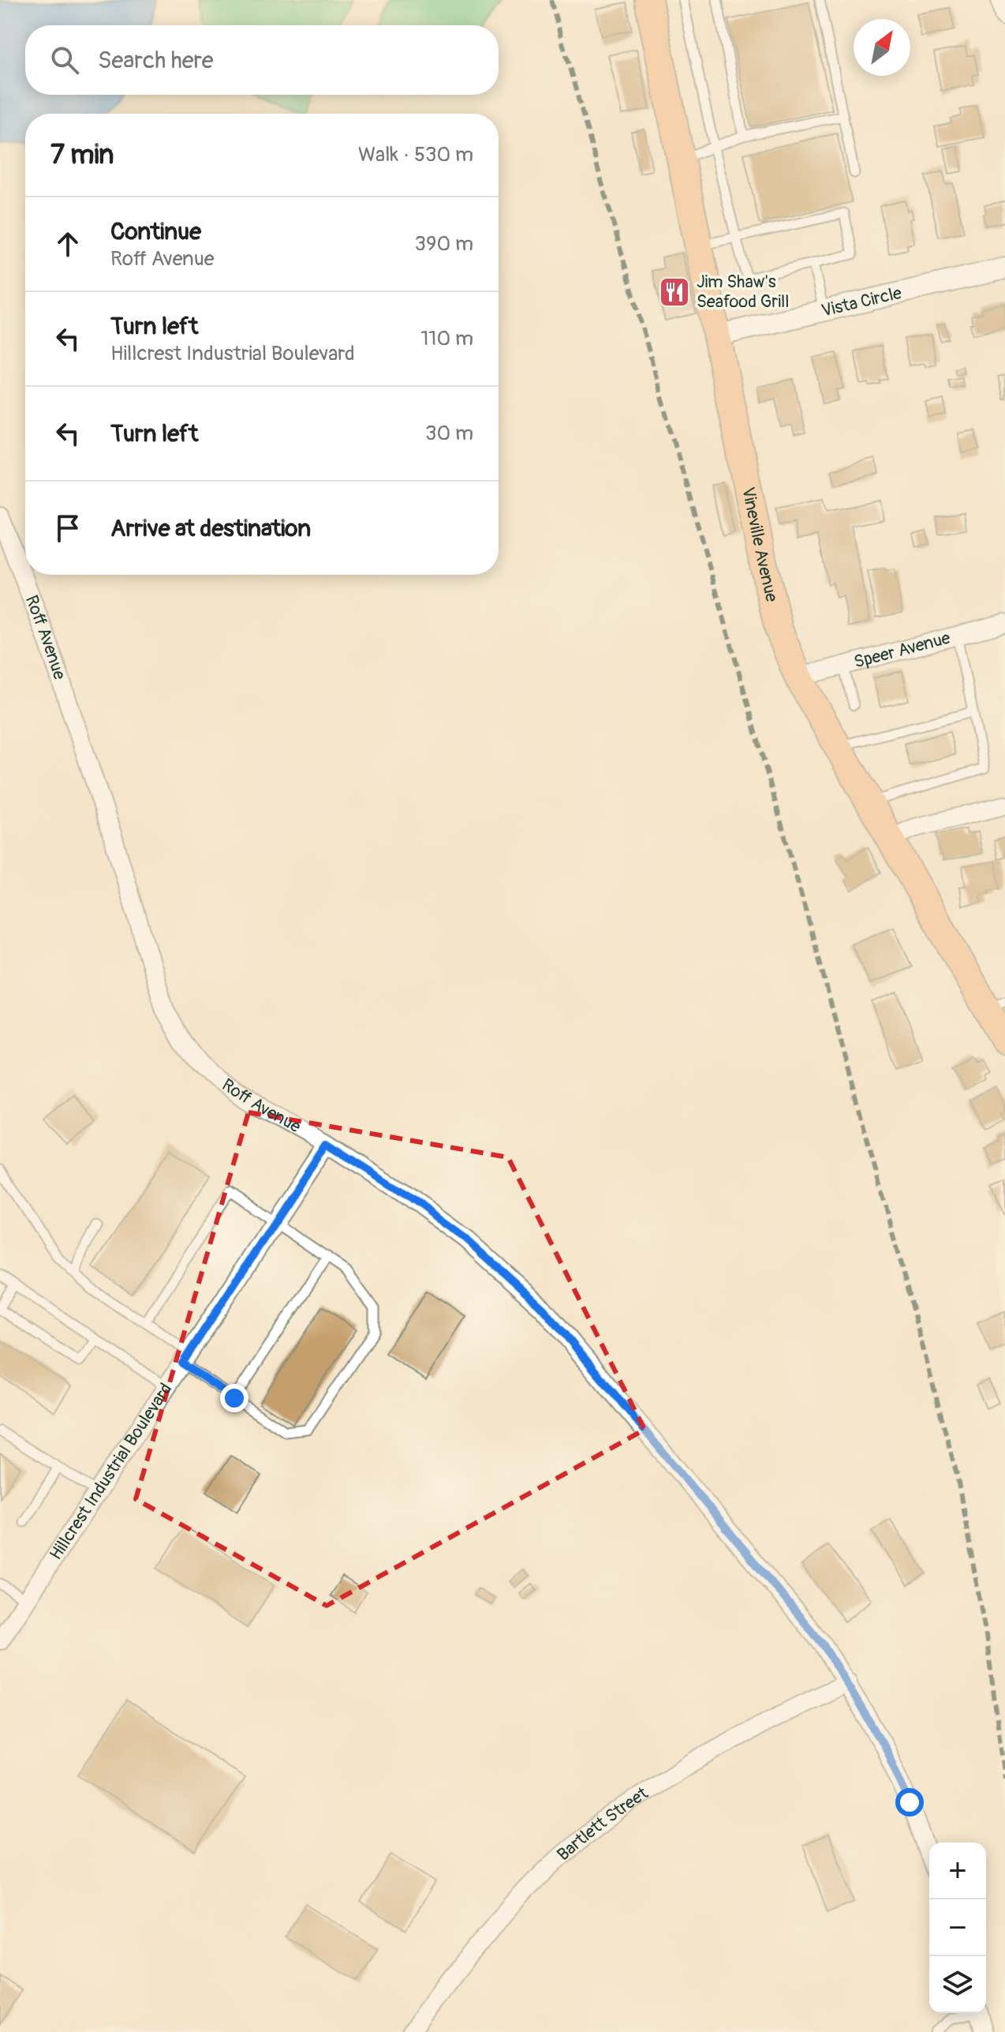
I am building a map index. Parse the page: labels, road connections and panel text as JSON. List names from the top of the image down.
{
  "streets": {
    "main road": ["Vineville Avenue"],
    "street": [
      "Vista Circle",
      "Roff Avenue",
      "Speer Avenue",
      "Hillcrest Industrial Boulevard",
      "Bartlett Street"
    ]
  },
  "crossings": [
    ["Vista Circle", "Vineville Avenue"],
    ["Vineville Avenue", "Speer Avenue"],
    ["Roff Avenue", "Hillcrest Industrial Boulevard"],
    ["Roff Avenue", "Bartlett Street"]
  ],
  "places": {
    "restaurant": ["Jim Shaw's Seafood Grill"]
  },
  "north": "top right",
  "page": {
    "search": "Search here",
    "heading": ["7 min", "Walk · 530 m"],
    "list": [
      ["Continue", "Roff Avenue", "390 m"],
      ["Turn left", "Hillcrest Industrial Boulevard", "110 m"],
      ["Turn left", "30 m"],
      "Arrive at destination"
    ],
    "map_buttons": ["+", "−"]
  }
}
